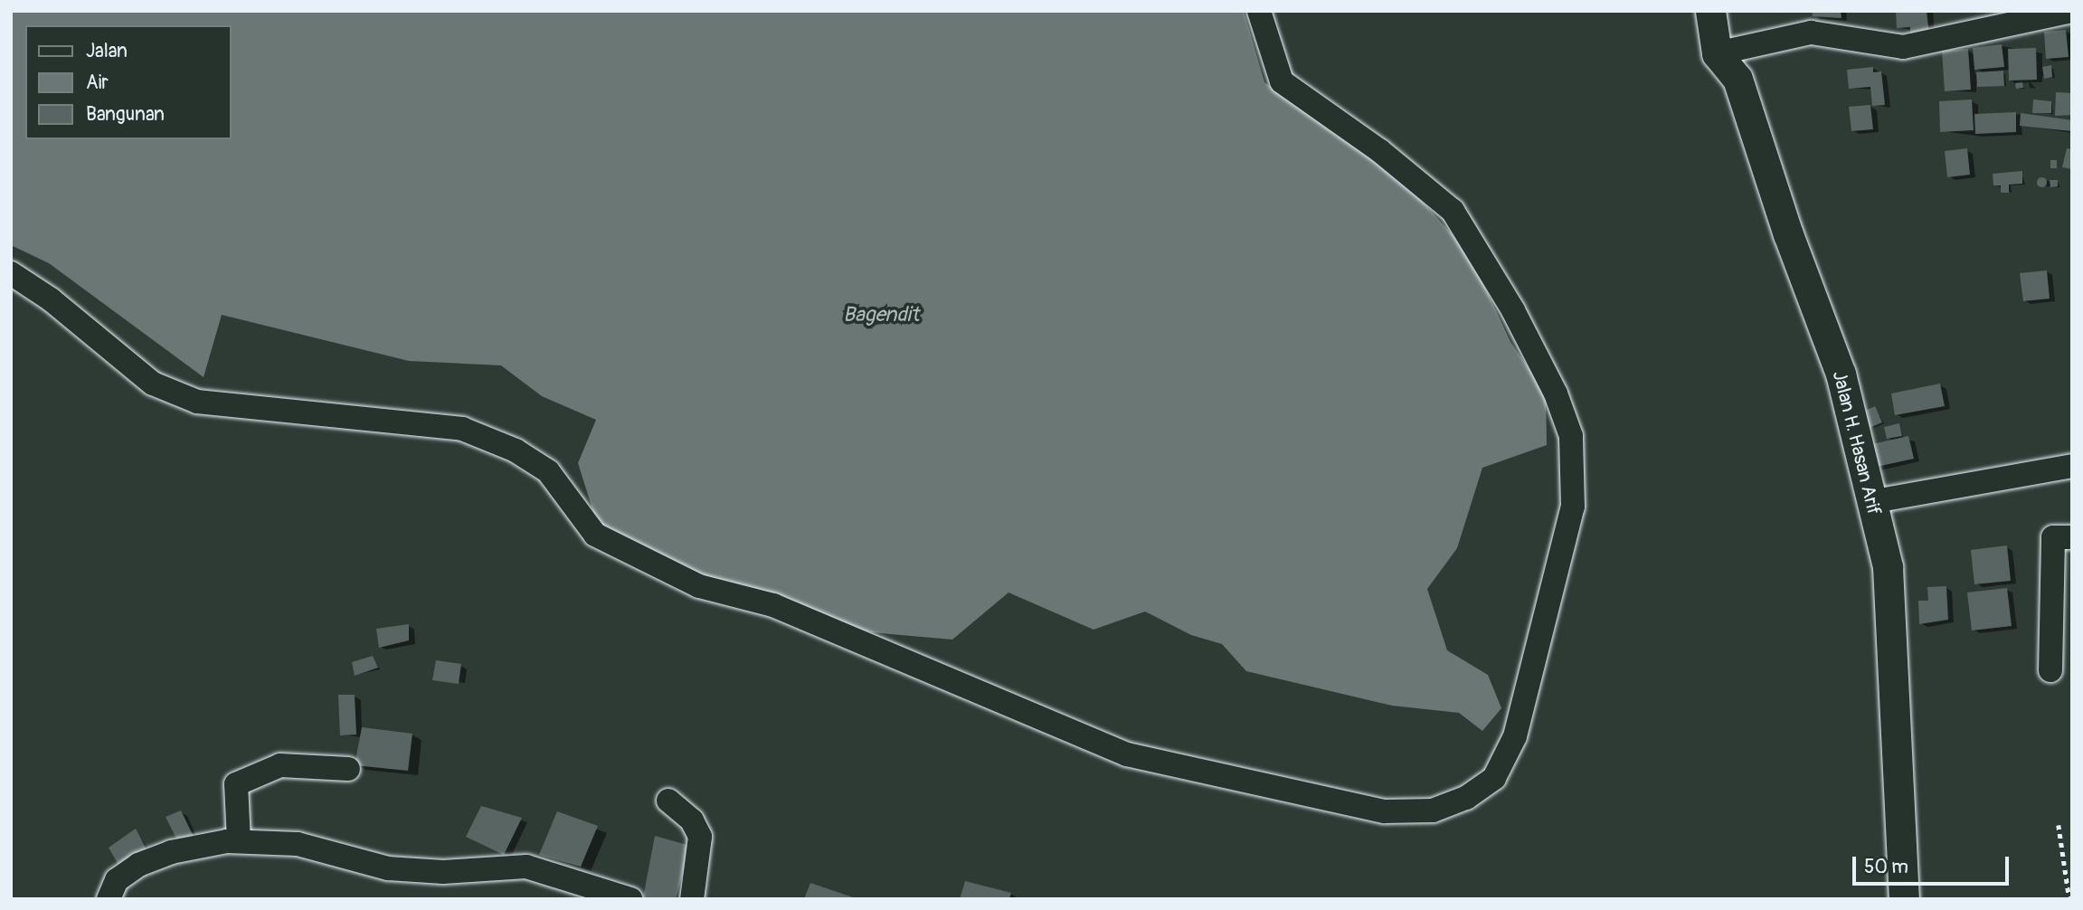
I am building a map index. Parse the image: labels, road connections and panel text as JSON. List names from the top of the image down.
{
  "streets": {
    "main road": ["Jalan H. Hasan Arif"]
  },
  "water": ["Bagendit"],
  "legend": ["Jalan", "Air", "Bangunan"],
  "scale_bar": "50 m"
}
